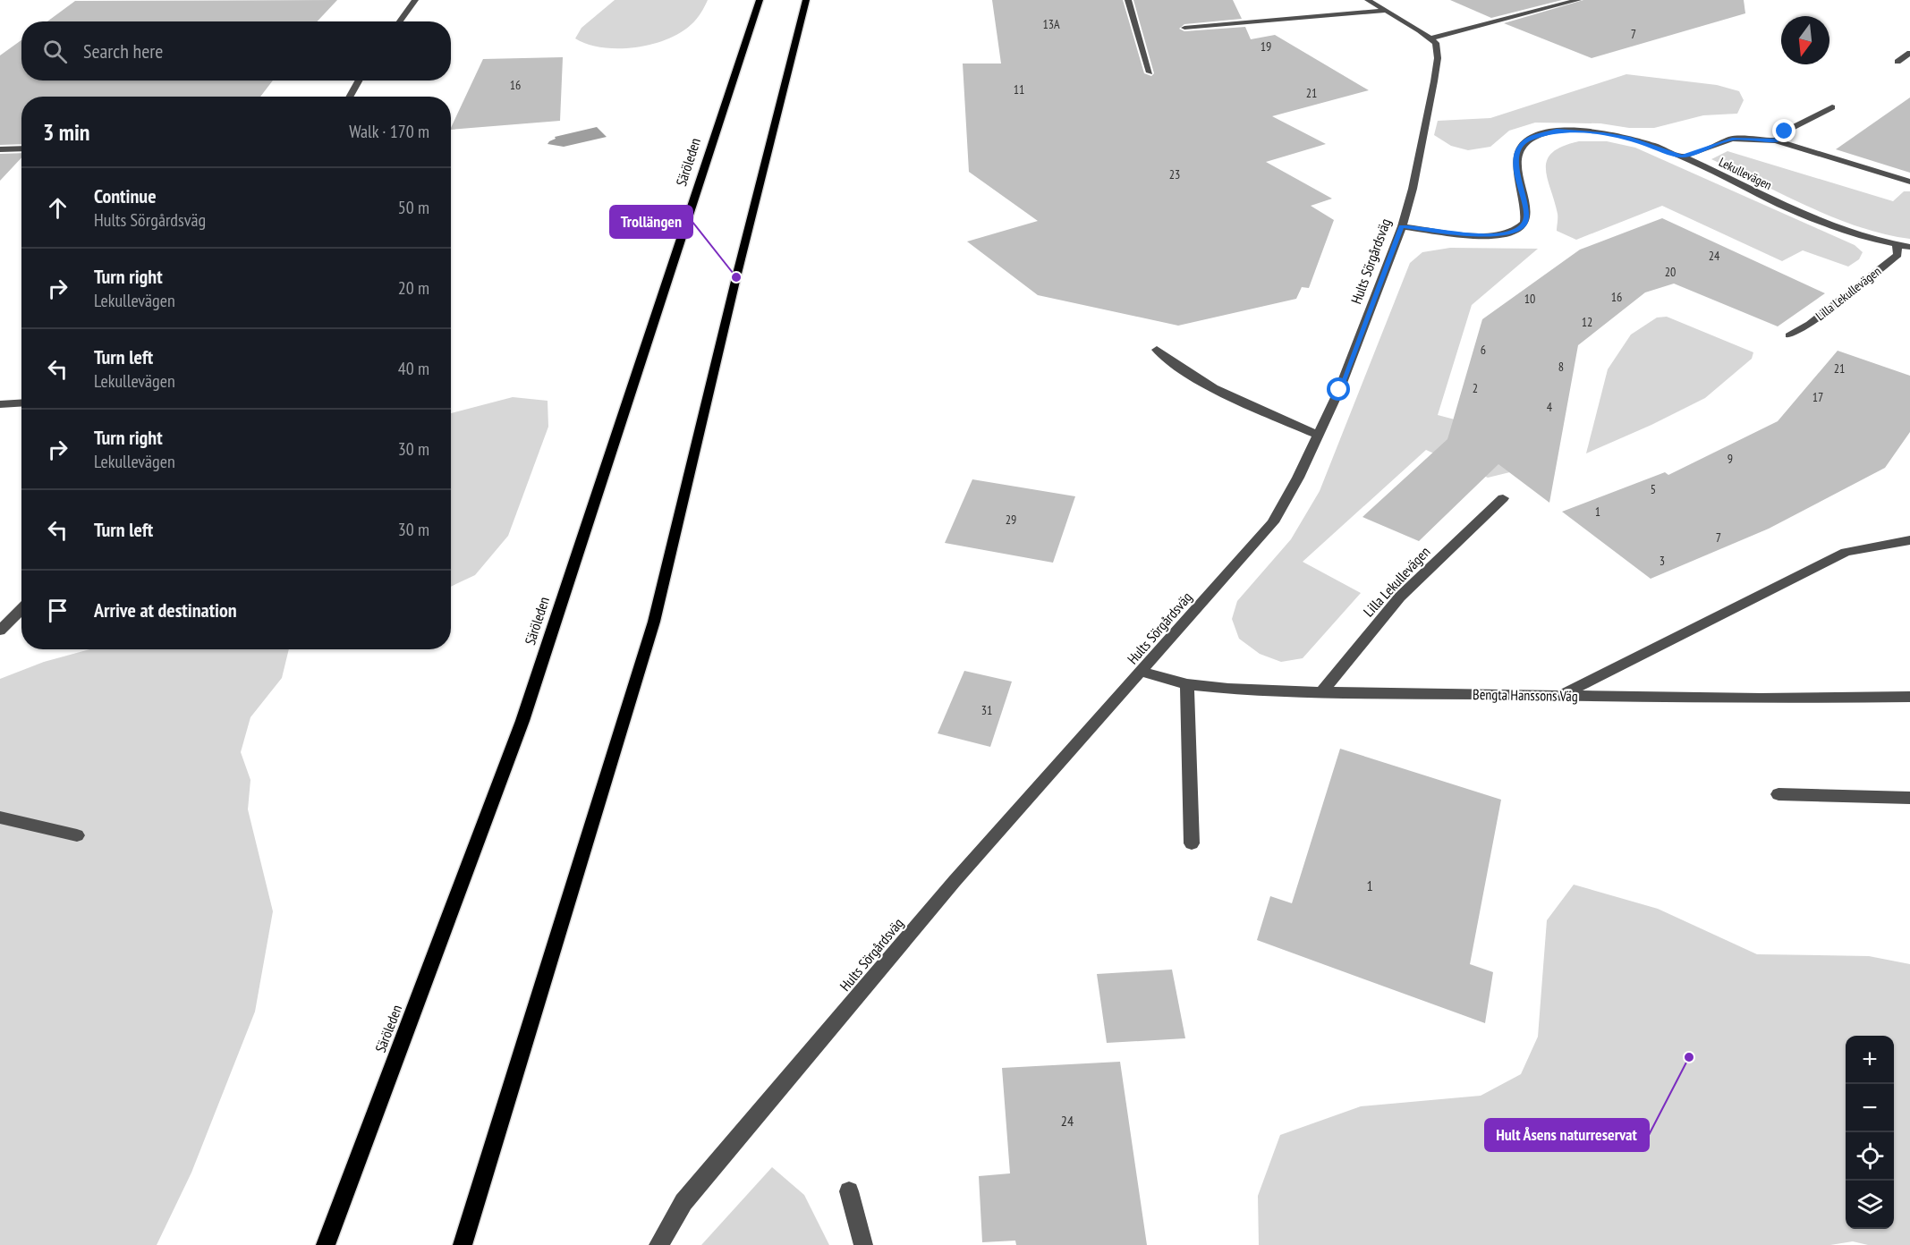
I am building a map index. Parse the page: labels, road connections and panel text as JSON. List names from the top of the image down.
{
  "streets": {
    "main road": ["Säröleden"],
    "street": [
      "Lekullevägen",
      "Hults Sörgårdsväg",
      "Lilla Lekullevägen",
      "Bengta Hanssons Väg"
    ]
  },
  "crossings": [
    ["Lekullevägen", "Hults Sörgårdsväg"],
    ["Lekullevägen", "Lilla Lekullevägen"],
    ["Hults Sörgårdsväg", "Bengta Hanssons Väg"],
    ["Lilla Lekullevägen", "Bengta Hanssons Väg"]
  ],
  "places": ["Trollängen", "Hult Åsens naturreservat"],
  "house_numbers": [
    "13A",
    "7",
    "19",
    "16",
    "11",
    "21",
    "23",
    "24",
    "20",
    "16",
    "10",
    "12",
    "6",
    "8",
    "21",
    "2",
    "17",
    "4",
    "9",
    "5",
    "1",
    "29",
    "7",
    "3",
    "31",
    "1",
    "24"
  ],
  "north": "bottom",
  "page": {
    "search": "Search here",
    "heading": ["3 min", "Walk · 170 m"],
    "list": [
      ["Continue", "Hults Sörgårdsväg", "50 m"],
      ["Turn right", "Lekullevägen", "20 m"],
      ["Turn left", "Lekullevägen", "40 m"],
      ["Turn right", "Lekullevägen", "30 m"],
      ["Turn left", "30 m"],
      "Arrive at destination"
    ],
    "map_buttons": ["+", "−"]
  }
}
